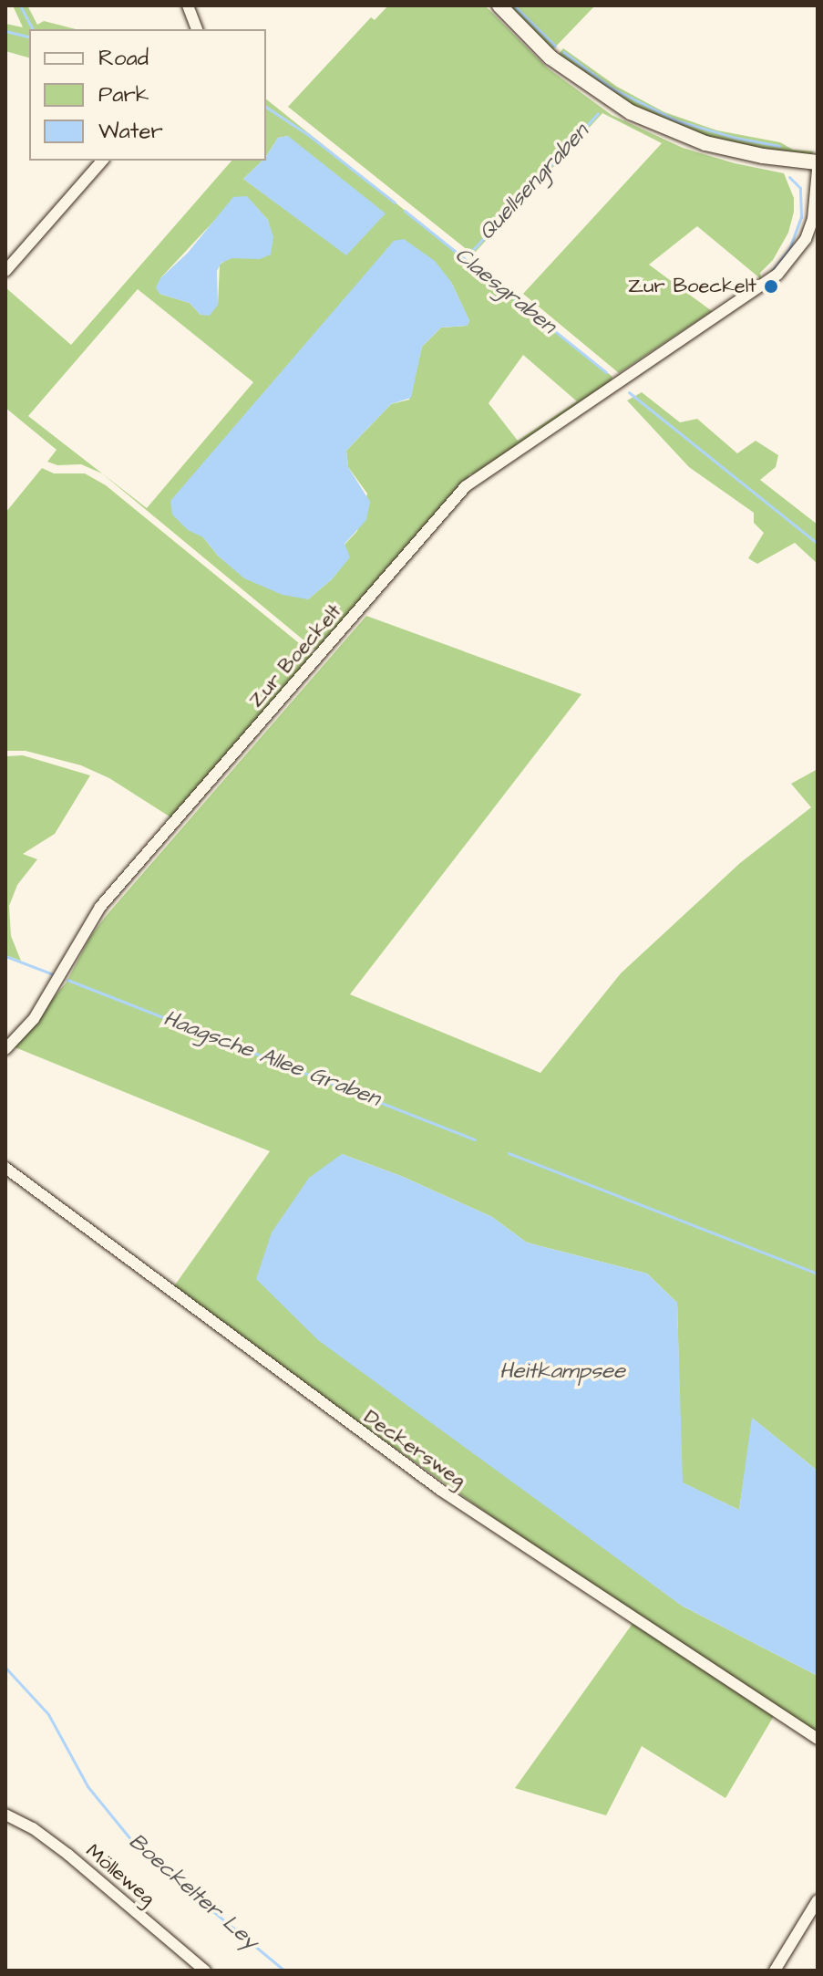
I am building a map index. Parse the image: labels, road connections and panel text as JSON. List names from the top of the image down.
{
  "streets": {
    "street": ["Zur Boeckelt", "Deckersweg", "Mölleweg"]
  },
  "water": [
    "Quellsengraben",
    "Claesgraben",
    "Haagsche Allee Graben",
    "Heitkampsee",
    "Boeckelter Ley"
  ],
  "places": ["Zur Boeckelt"],
  "legend": ["Road", "Park", "Water"]
}
